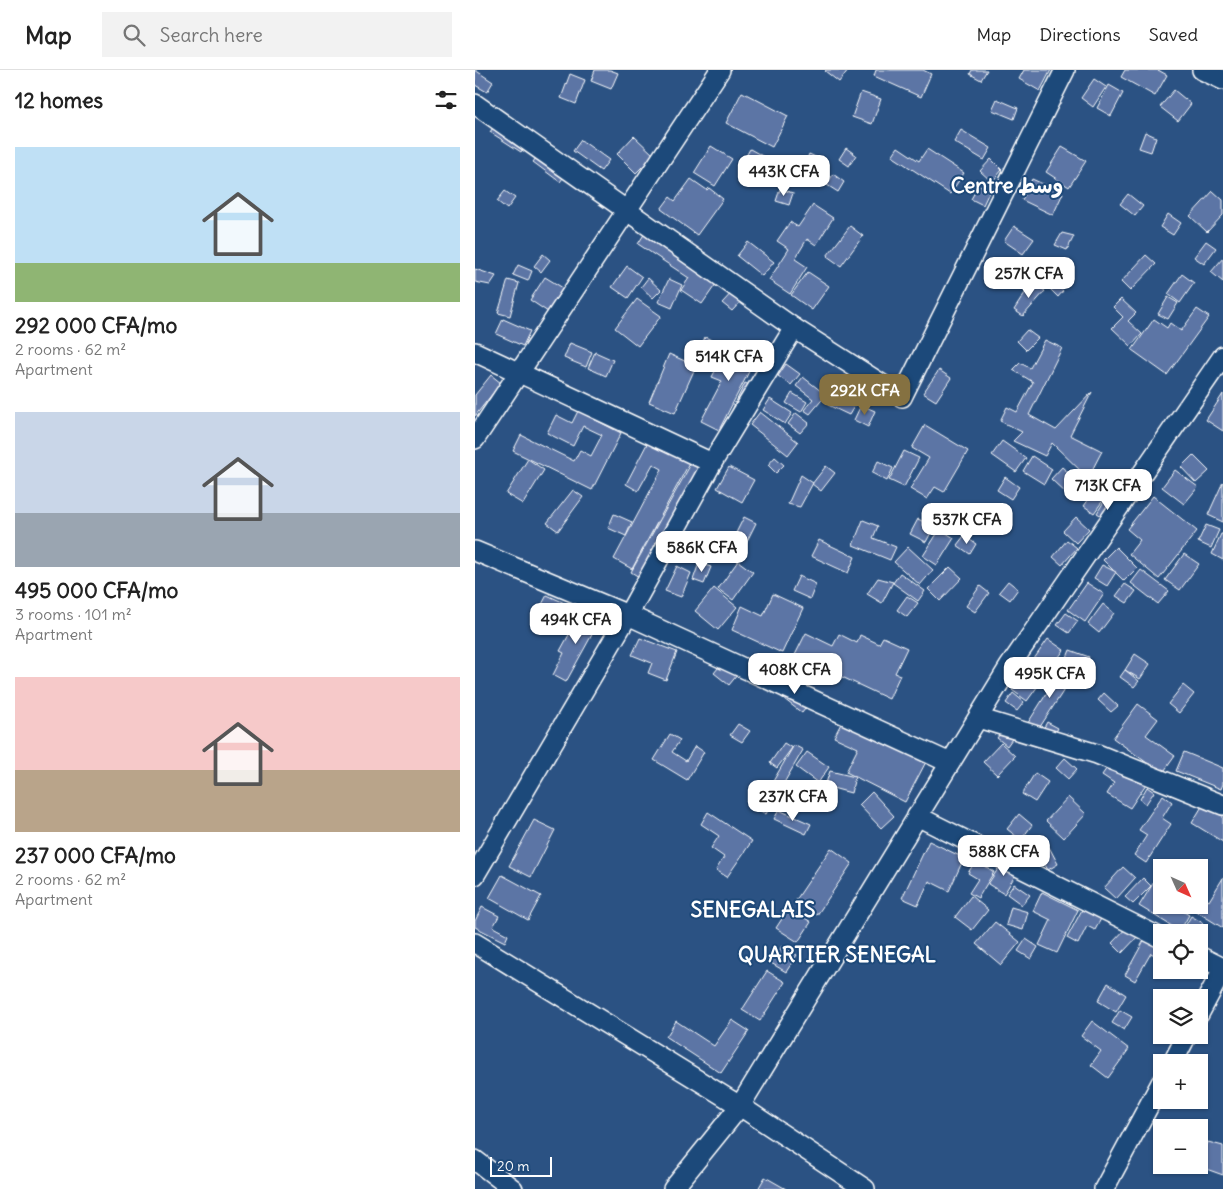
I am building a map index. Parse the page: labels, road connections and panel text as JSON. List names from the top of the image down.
{
  "districts": ["Centre وسط", "SENEGALAIS", "QUARTIER SENEGAL"],
  "scale_bar": "20 m",
  "north": "bottom right",
  "page": {
    "header": "Map",
    "search": "Search here",
    "nav": ["Map", "Directions", "Saved"],
    "heading": "12 homes",
    "list": [
      {
        "name": "292 000 CFA/mo",
        "note": "2 rooms · 62 m² · Apartment"
      },
      {
        "name": "495 000 CFA/mo",
        "note": "3 rooms · 101 m² · Apartment"
      },
      {
        "name": "237 000 CFA/mo",
        "note": "2 rooms · 62 m² · Apartment"
      }
    ],
    "price": [
      "443K CFA",
      "257K CFA",
      "514K CFA",
      "292K CFA",
      "713K CFA",
      "537K CFA",
      "586K CFA",
      "494K CFA",
      "408K CFA",
      "495K CFA",
      "237K CFA",
      "588K CFA"
    ],
    "map_buttons": ["+", "−"],
    "scale": "20 m"
  }
}
